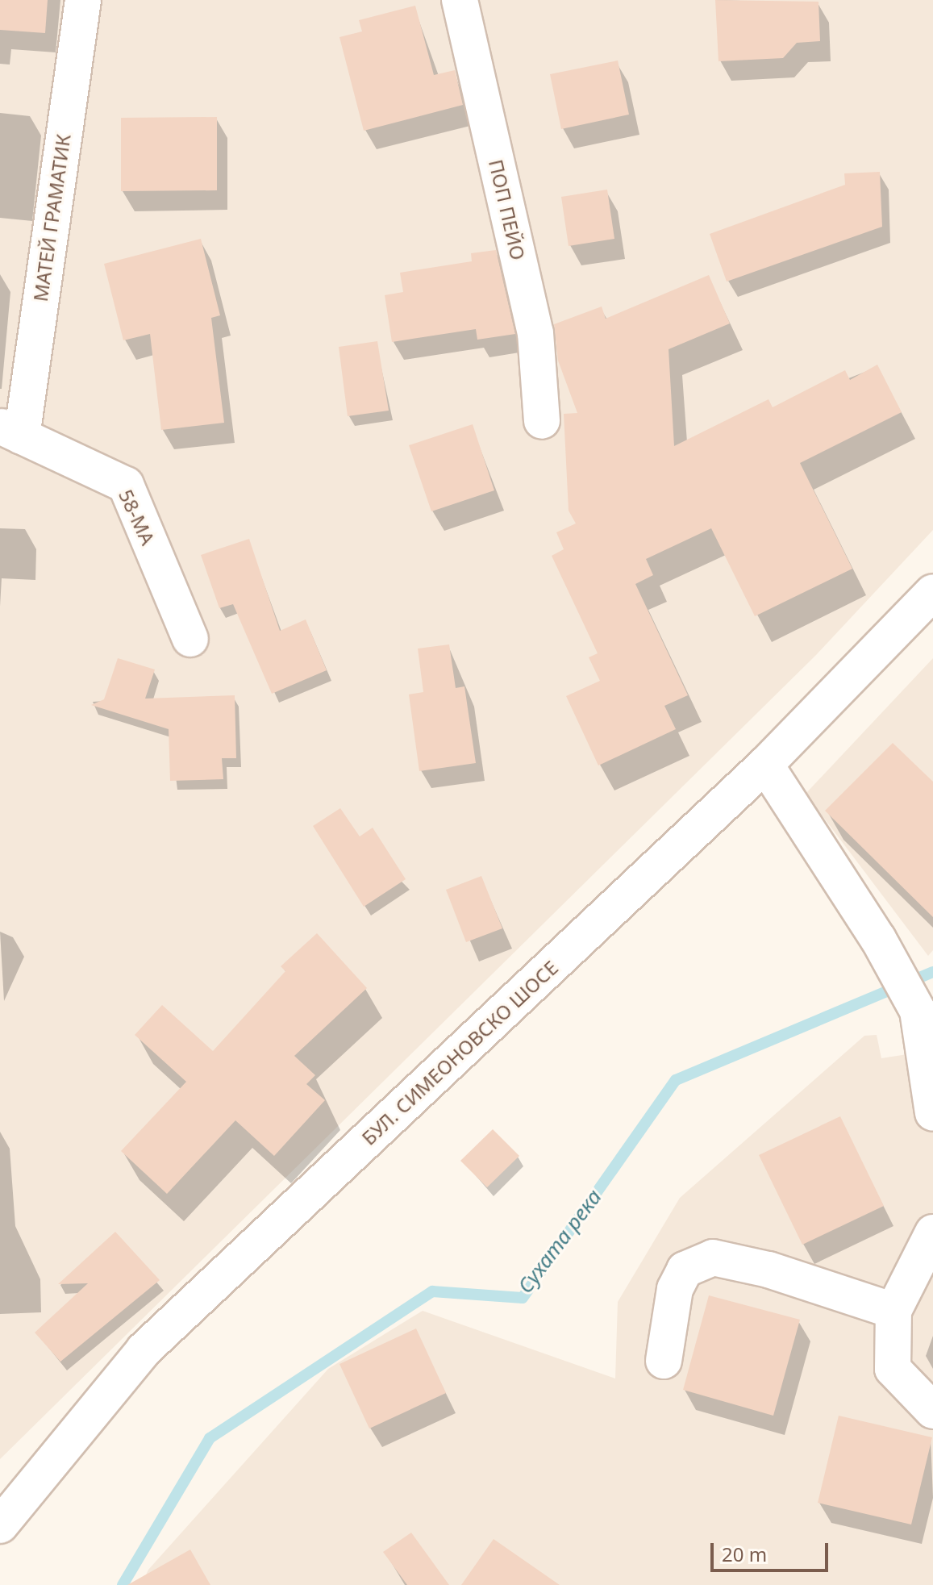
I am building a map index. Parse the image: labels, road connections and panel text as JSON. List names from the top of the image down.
{
  "streets": {
    "street": [
      "ПОП ПЕЙО",
      "МАТЕЙ ГРАМАТИК",
      "58-МА",
      "БУЛ. СИМЕОНОВСКО ШОСЕ"
    ]
  },
  "crossings": [
    ["МАТЕЙ ГРАМАТИК", "58-МА"]
  ],
  "water": ["Сухата река"],
  "scale_bar": "20 m"
}
